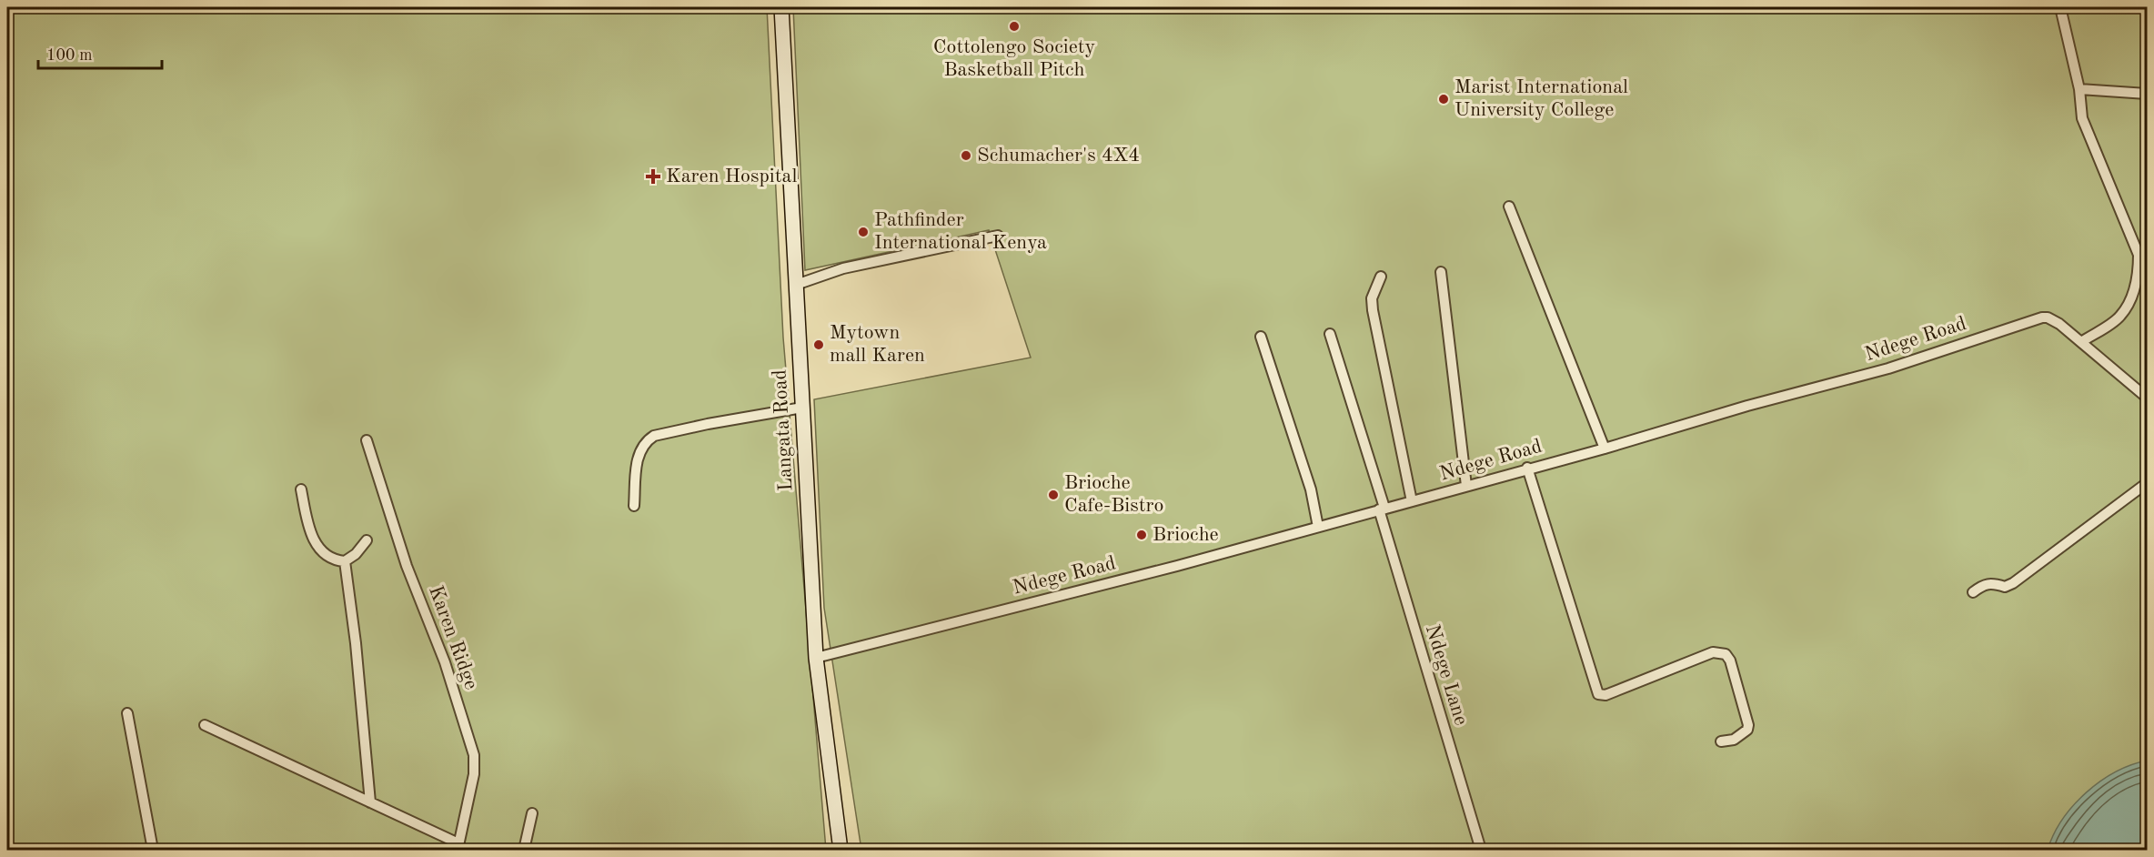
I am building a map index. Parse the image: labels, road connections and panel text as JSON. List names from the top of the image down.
{
  "streets": {
    "main road": ["Langata Road"],
    "street": ["Ndege Road", "Karen Ridge", "Ndege Lane"]
  },
  "crossings": [
    ["Ndege Road", "Langata Road"],
    ["Ndege Road", "Ndege Lane"]
  ],
  "places": {
    "other": [
      "Cottolengo Society Basketball Pitch",
      "Marist International University College",
      "Schumacher's 4X4",
      "Pathfinder International Kenya",
      "Mytown mall Karen",
      "Brioche Cafe-Bistro",
      "Brioche"
    ],
    "health": ["Karen Hospital"]
  },
  "scale_bar": "100 m"
}
